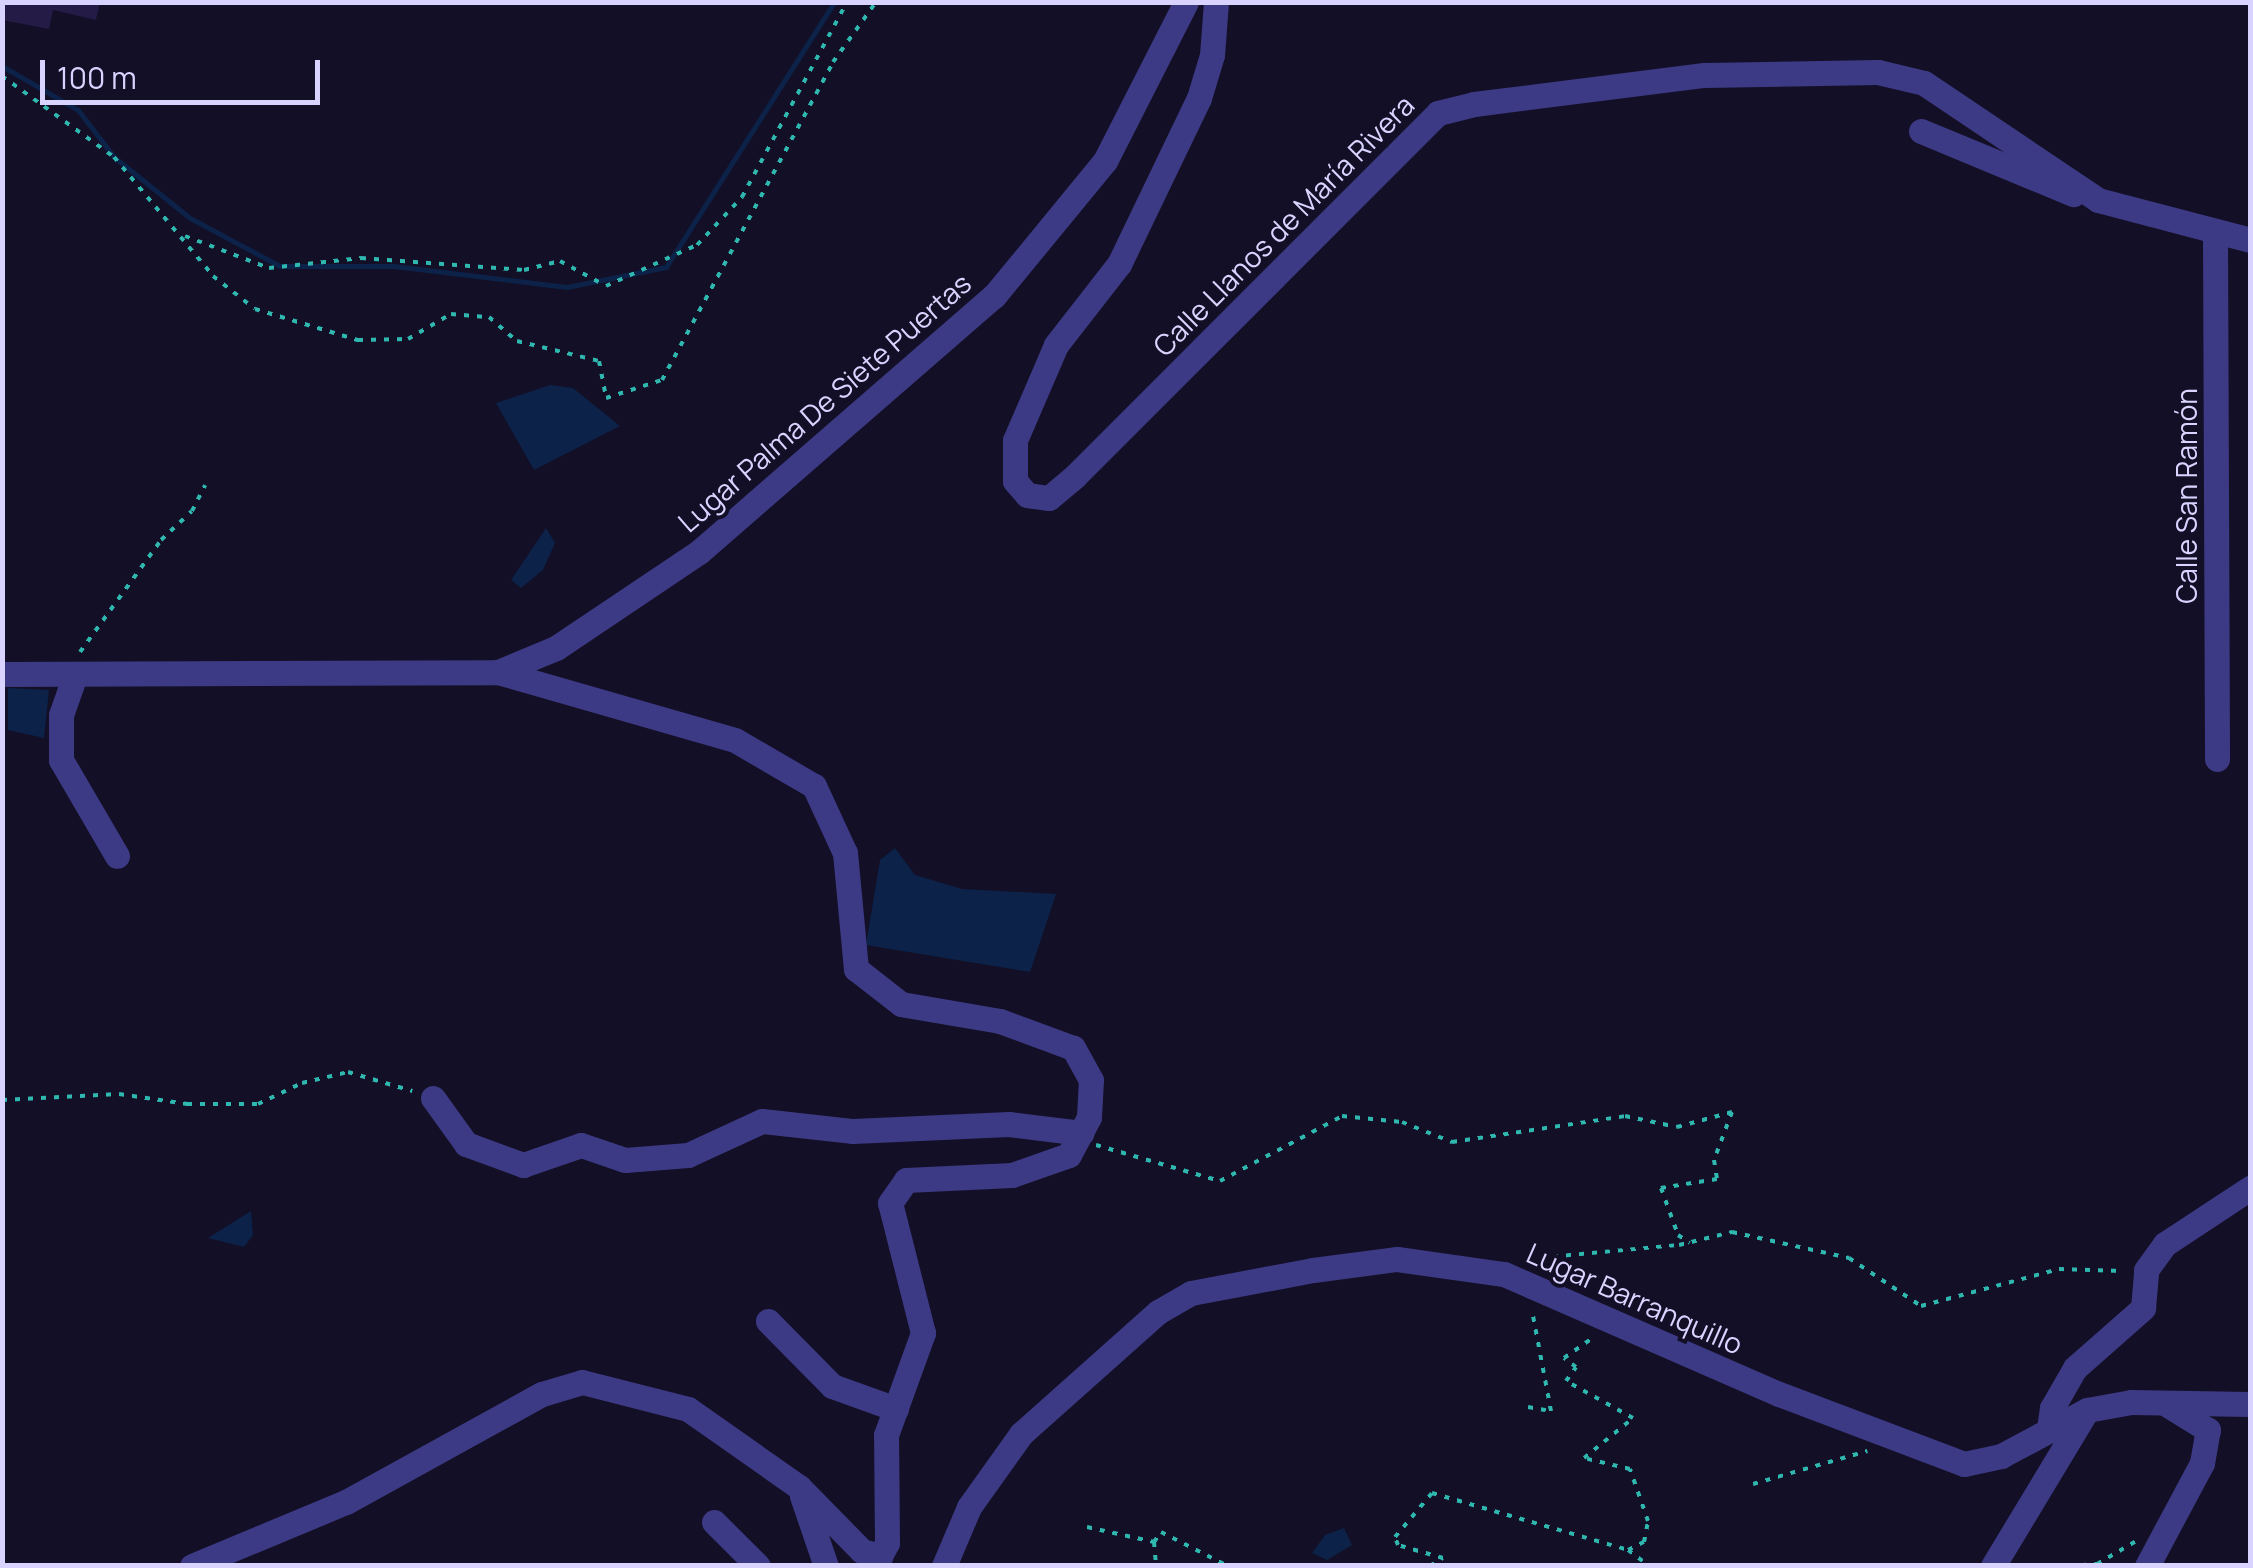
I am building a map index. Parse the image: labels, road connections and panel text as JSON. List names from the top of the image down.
{
  "streets": {
    "street": [
      "Calle Llanos de María Rivera",
      "Lugar Palma De Siete Puertas",
      "Calle San Ramón",
      "Lugar Barranquillo"
    ]
  },
  "crossings": [
    ["Calle Llanos de María Rivera", "Calle San Ramón"]
  ],
  "scale_bar": "100 m"
}
